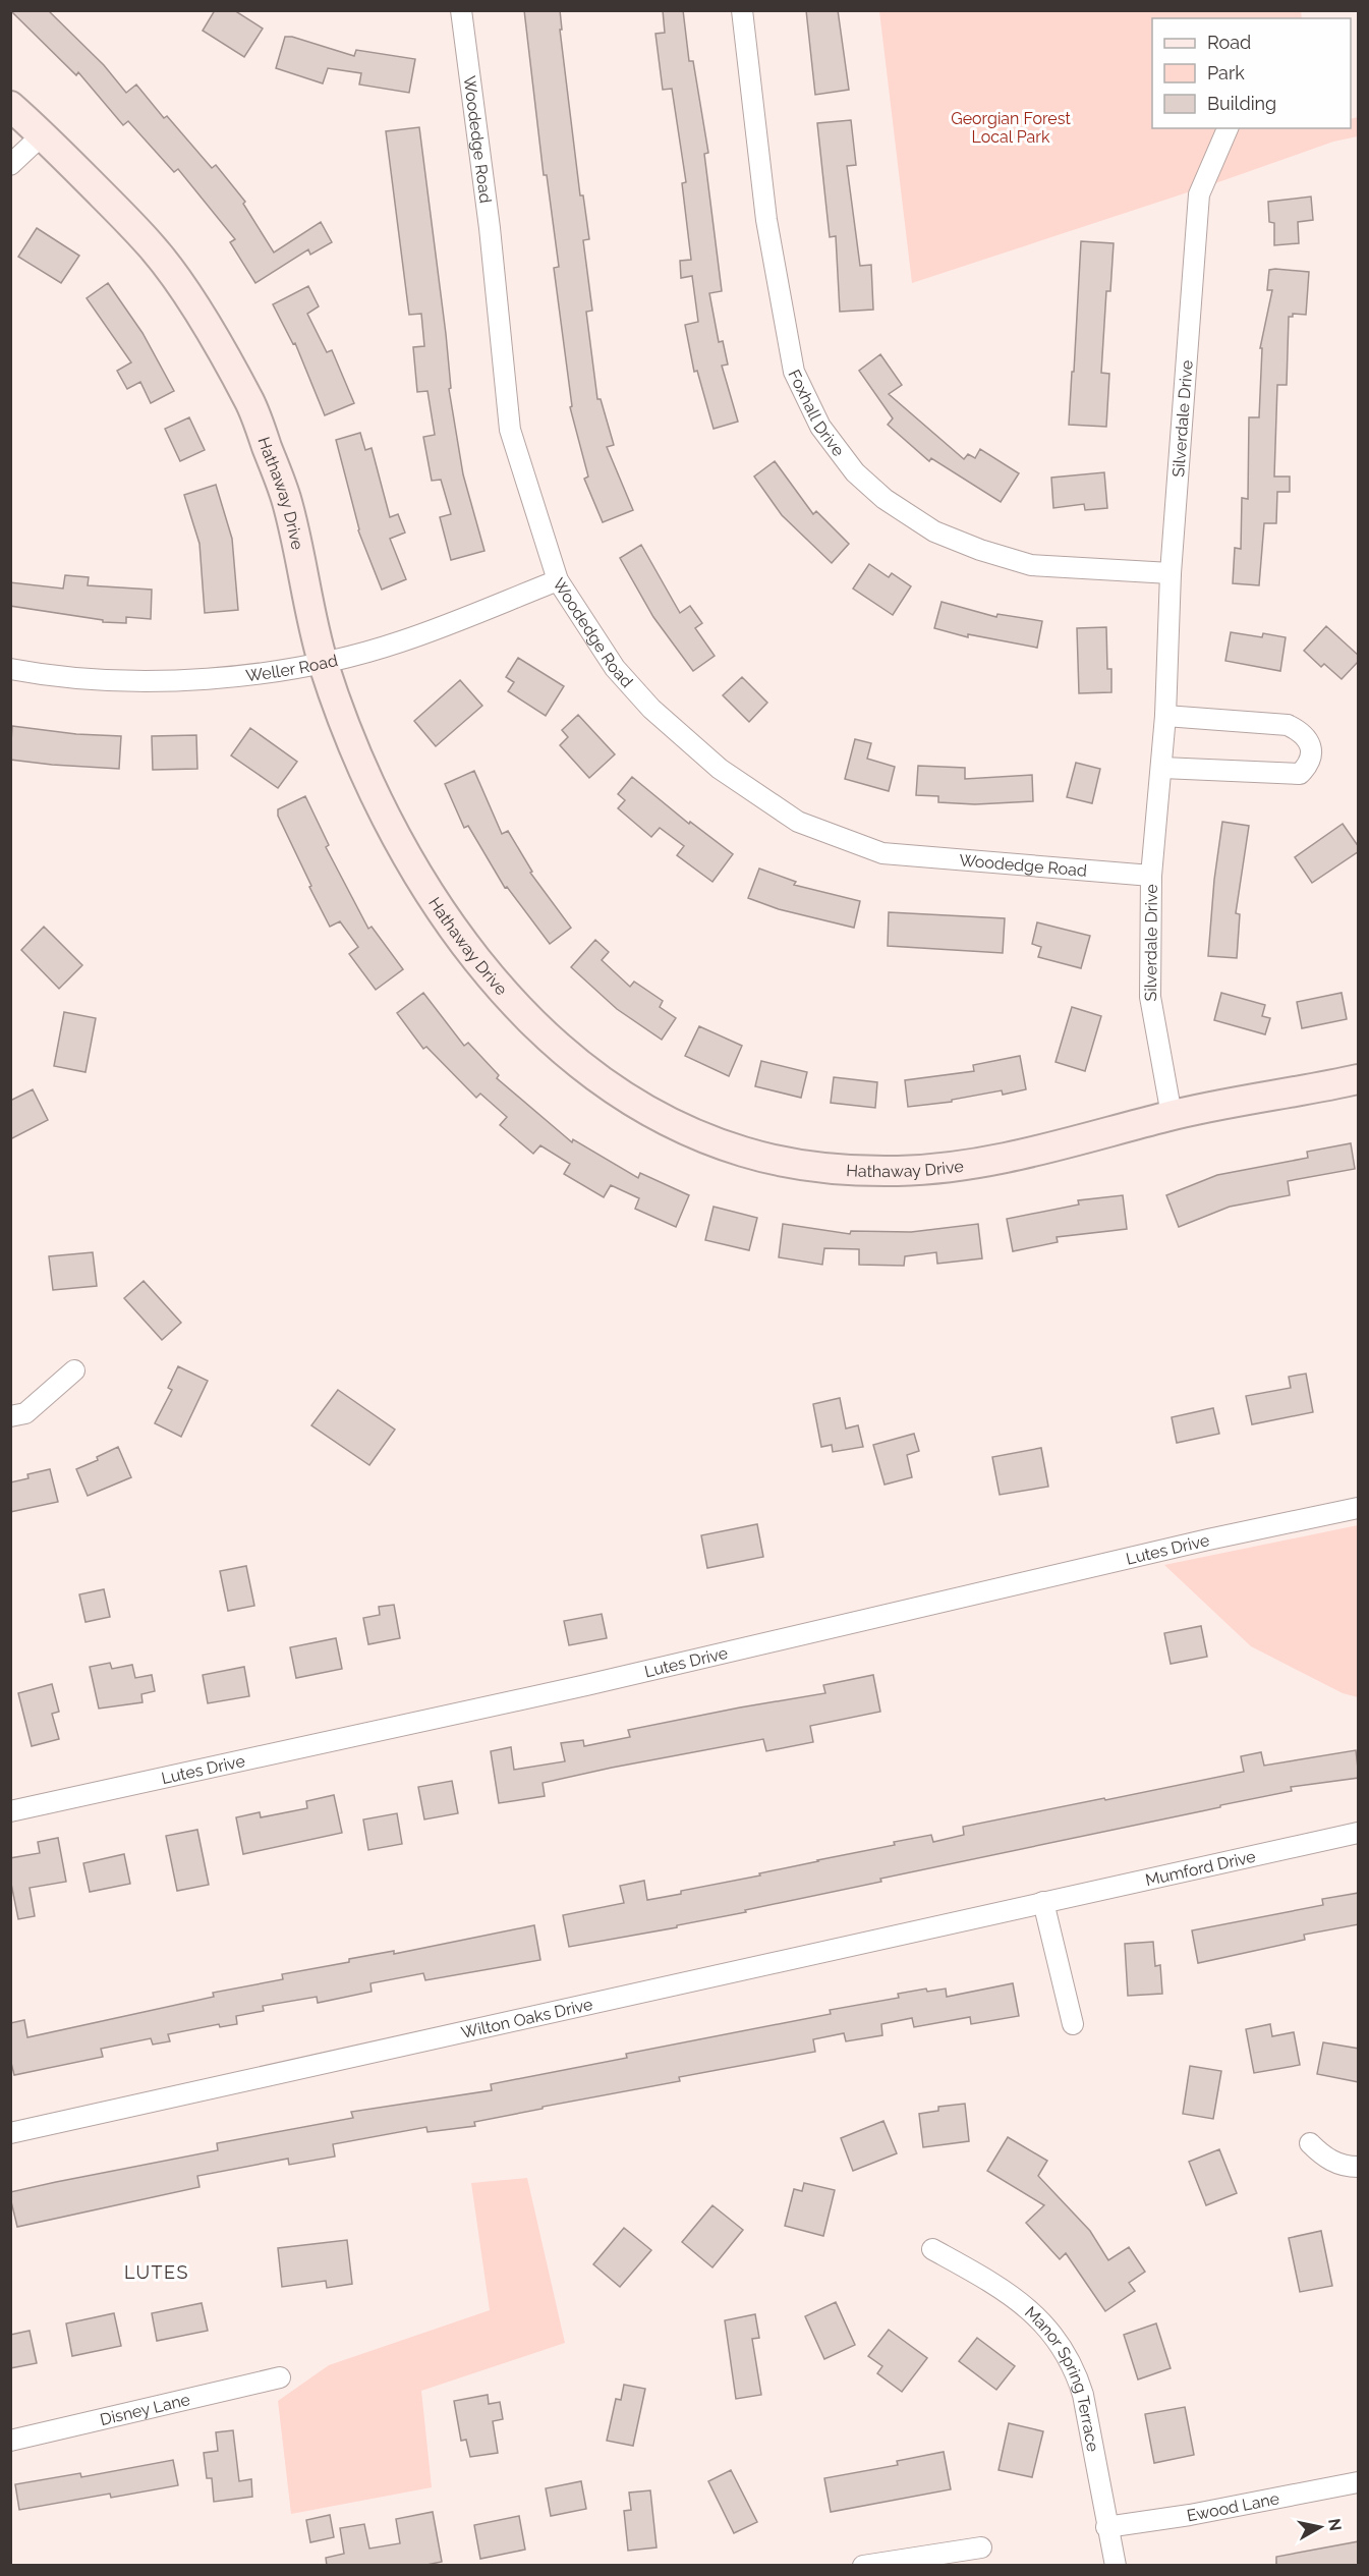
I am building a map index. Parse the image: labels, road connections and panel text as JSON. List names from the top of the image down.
{
  "streets": {
    "street": [
      "Woodedge Road",
      "Foxhall Drive",
      "Silverdale Drive",
      "Hathaway Drive",
      "Weller Road",
      "Lutes Drive",
      "Mumford Drive",
      "Wilton Oaks Drive",
      "Manor Spring Terrace",
      "Disney Lane",
      "Ewood Lane"
    ]
  },
  "crossings": [
    ["Woodedge Road", "Silverdale Drive"],
    ["Woodedge Road", "Weller Road"],
    ["Foxhall Drive", "Silverdale Drive"],
    ["Silverdale Drive", "Hathaway Drive"],
    ["Hathaway Drive", "Weller Road"],
    ["Mumford Drive", "Wilton Oaks Drive"],
    ["Manor Spring Terrace", "Ewood Lane"]
  ],
  "districts": ["LUTES"],
  "parks": ["Georgian Forest Local Park"],
  "legend": ["Road", "Park", "Building"],
  "north": "right"
}
